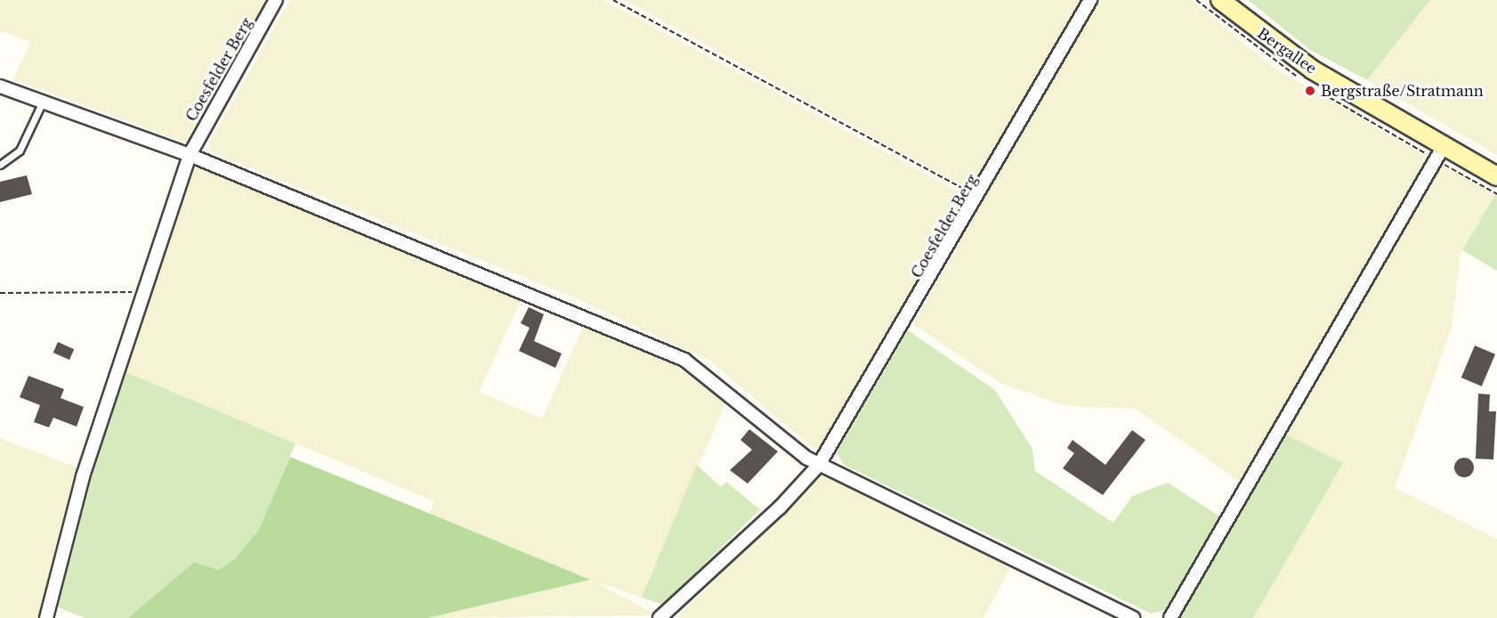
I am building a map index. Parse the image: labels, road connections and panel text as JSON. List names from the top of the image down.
{
  "streets": {
    "street": ["Bergallee", "Coesfelder Berg"]
  },
  "places": ["Bergstraße/Stratmann"]
}
